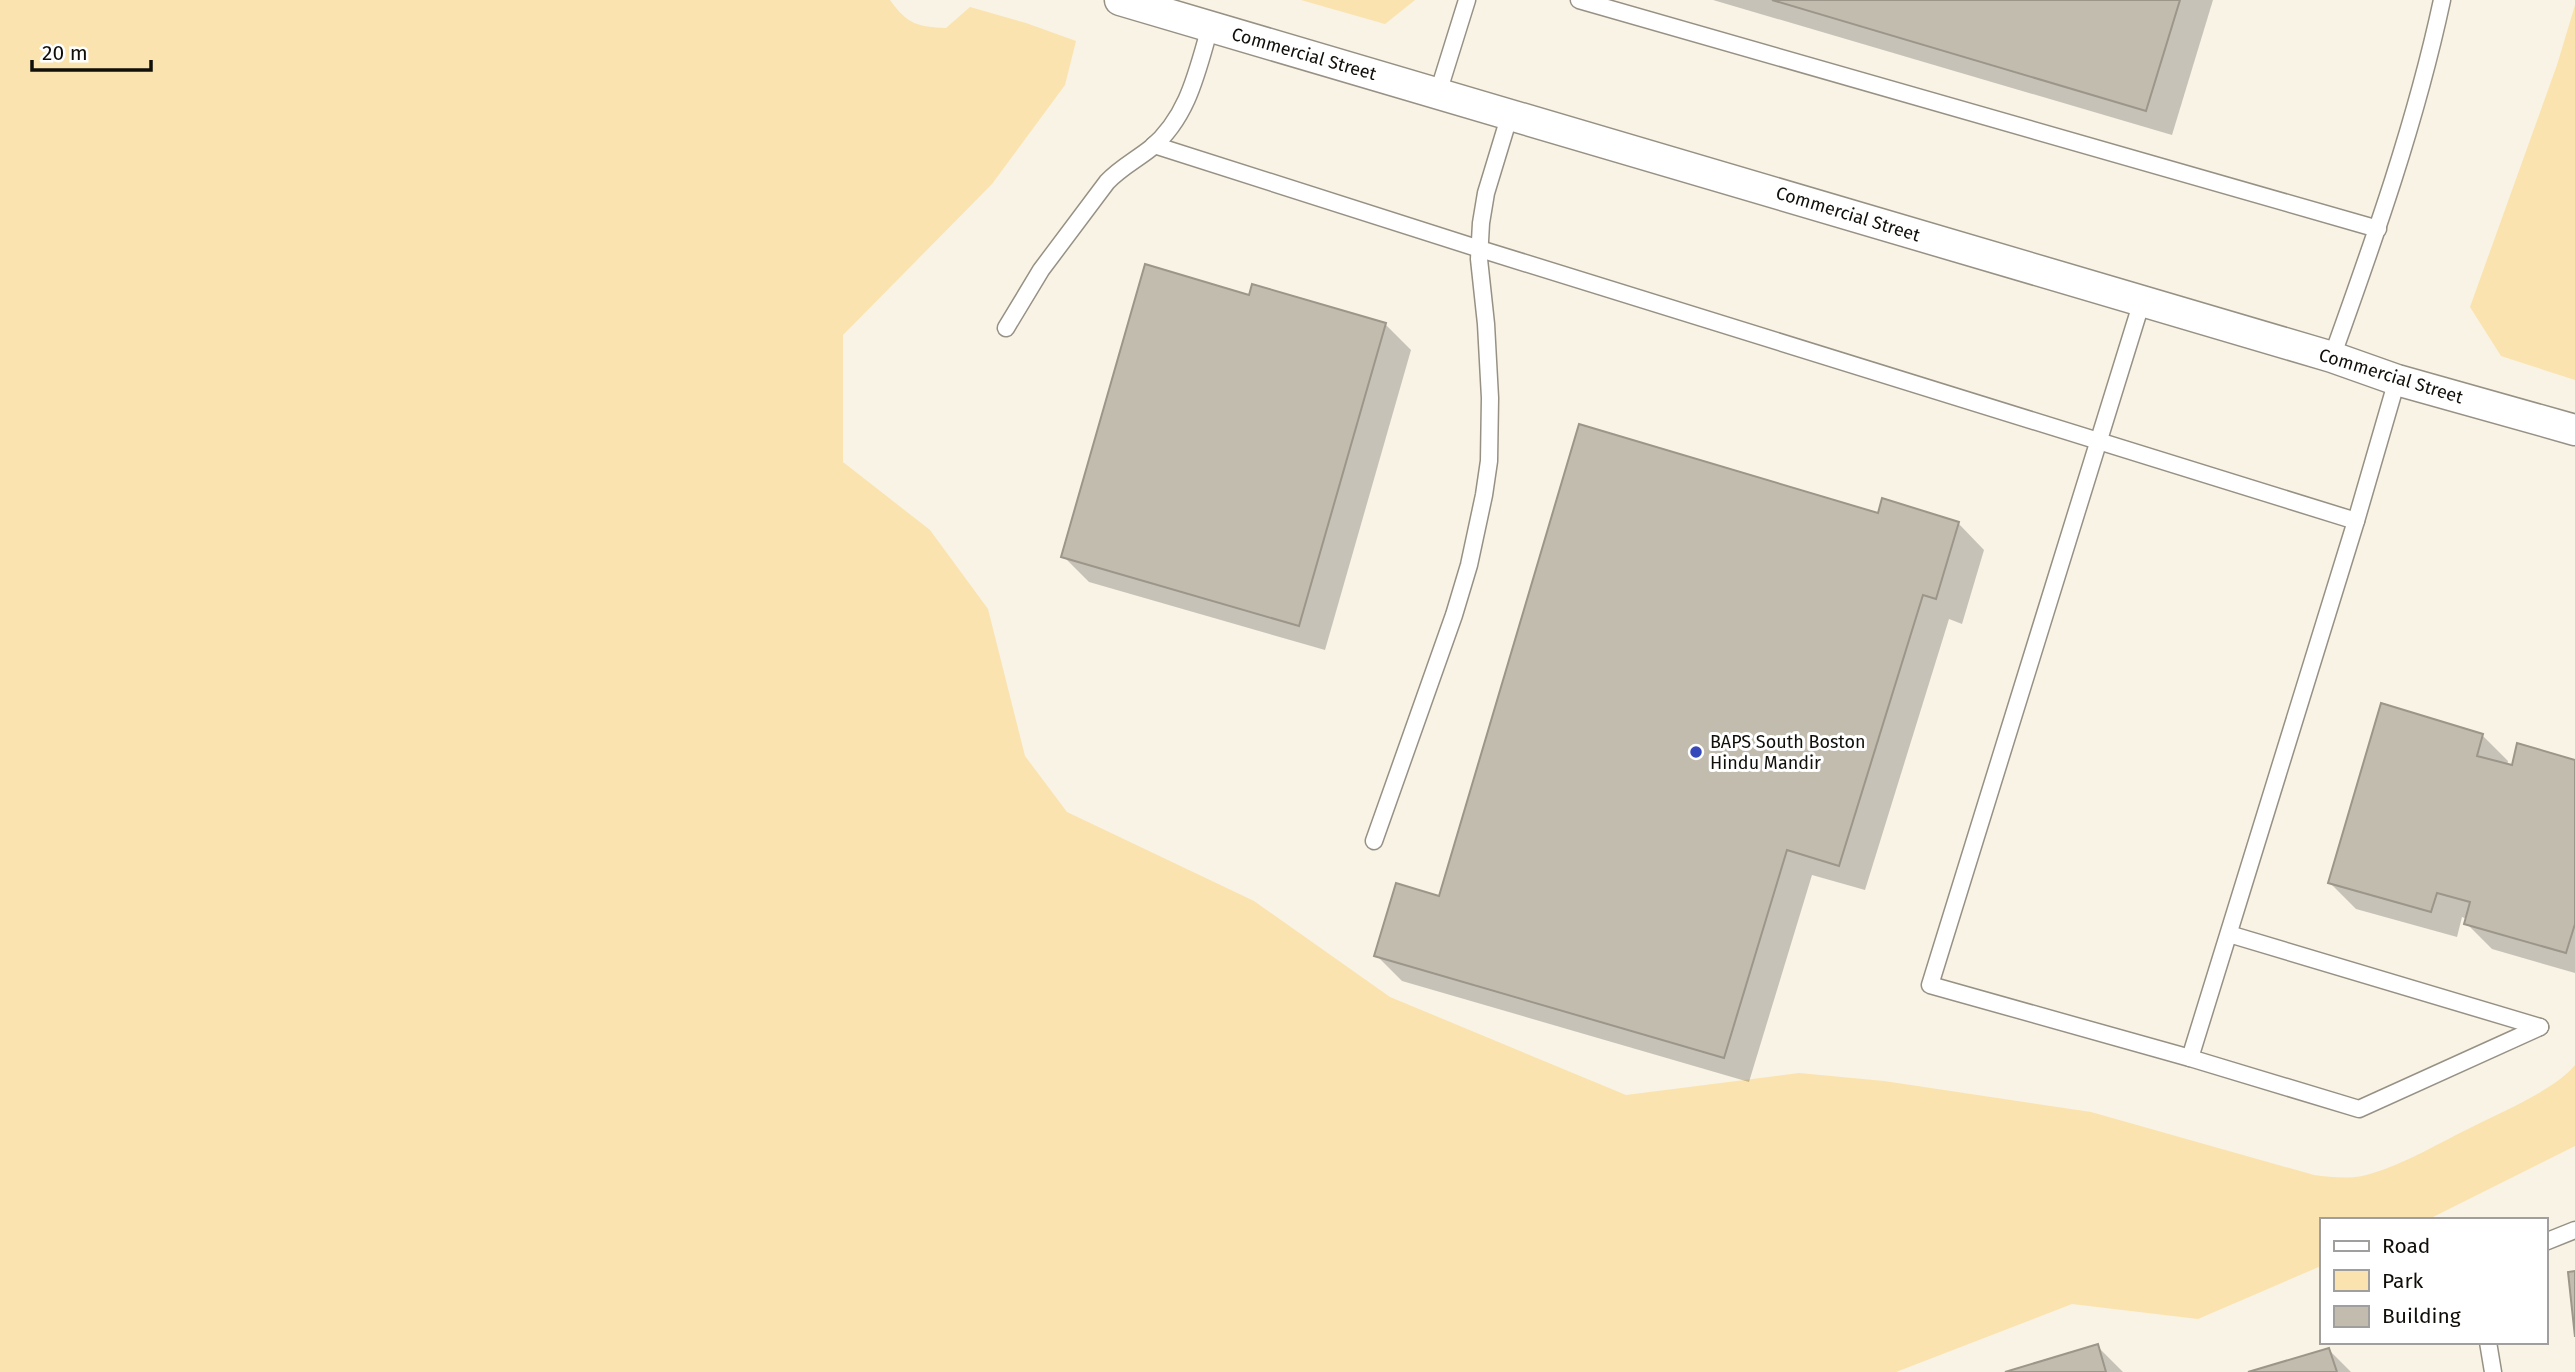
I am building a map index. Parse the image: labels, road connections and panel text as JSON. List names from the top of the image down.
{
  "streets": {
    "street": ["Commercial Street"]
  },
  "places": ["BAPS South Boston Hindu Mandir"],
  "legend": ["Road", "Park", "Building"],
  "scale_bar": "20 m"
}
